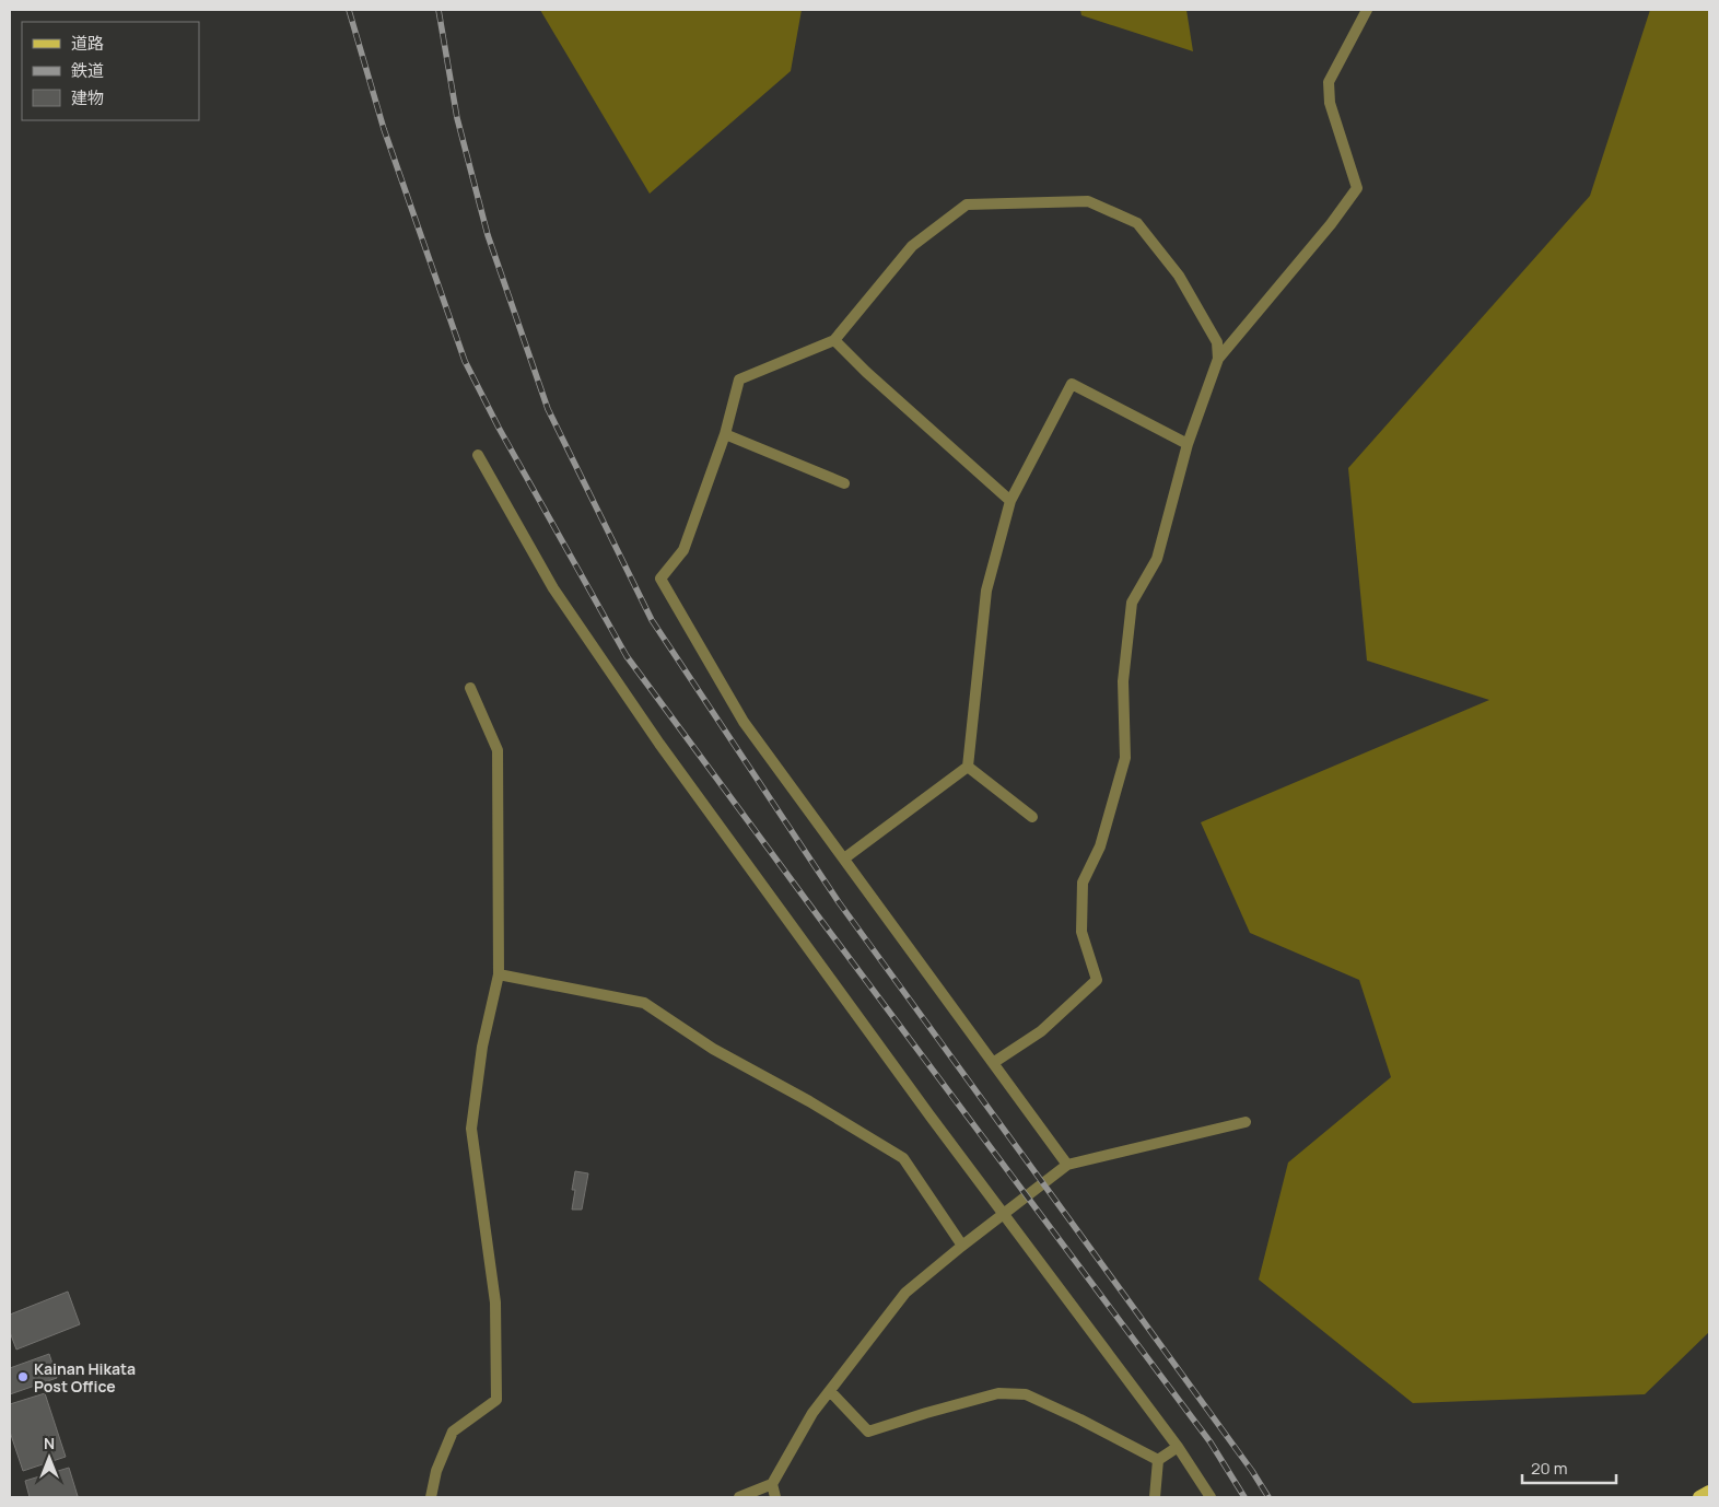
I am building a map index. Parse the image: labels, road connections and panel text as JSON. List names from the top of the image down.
{
  "places": ["Kainan Hikata Post Office"],
  "legend": ["道路", "鉄道", "建物"],
  "scale_bar": "20 m",
  "north": "top"
}
